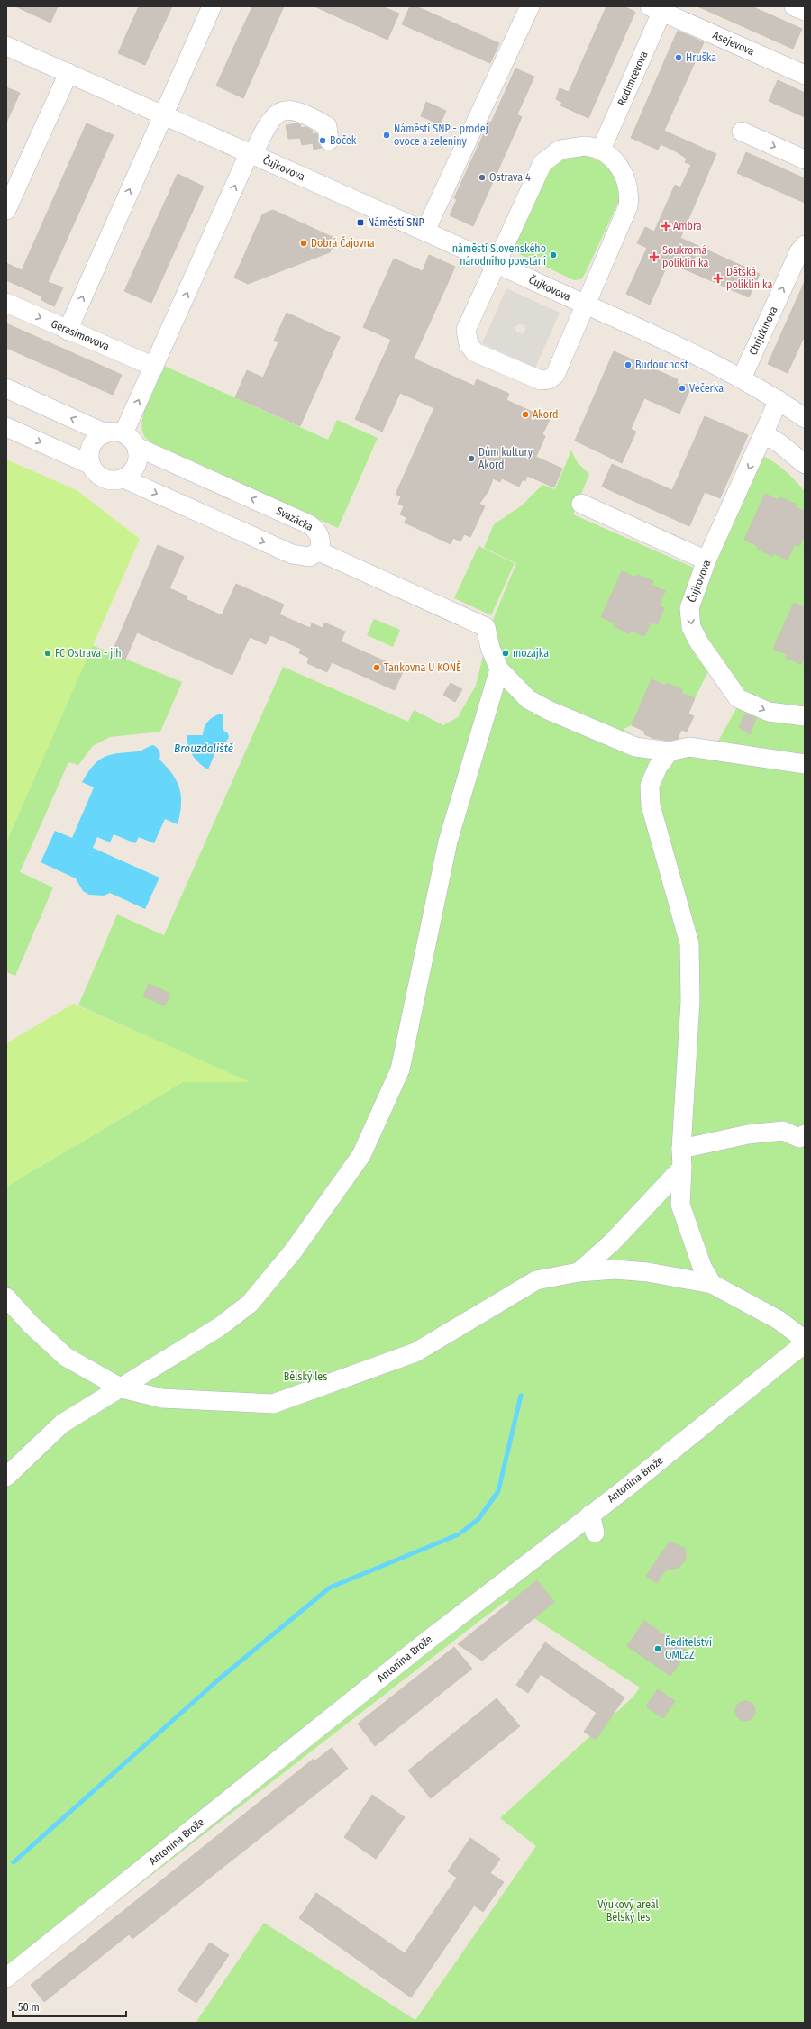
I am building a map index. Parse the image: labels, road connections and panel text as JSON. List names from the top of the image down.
{
  "streets": {
    "street": [
      "Asejevova",
      "Rodimcevova",
      "Čujkovova",
      "Chrjukinova",
      "Gerasimovova",
      "Svazácká",
      "Antonína Brože"
    ]
  },
  "crossings": [
    ["Asejevova", "Rodimcevova"],
    ["Čujkovova", "Chrjukinova"],
    ["Čujkovova", "Gerasimovova"],
    ["Čujkovova", "Svazácká"]
  ],
  "one_way": ["Chrjukinova"],
  "water": ["Brouzdaliště"],
  "parks": ["Bělský les", "Výukový areál Bělský les"],
  "places": {
    "other": [
      "Hruška",
      "Náměstí SNP - prodej ovoce a zeleniny",
      "Boček",
      "Ostrava 4",
      "Dobrá Čajovna",
      "náměstí Slovenského národního povstání",
      "Budoucnost",
      "Večerka",
      "Akord",
      "Dům kultury Akord",
      "FC Ostrava - jih",
      "mozajka",
      "Tankovna U KONĚ",
      "Ředitelství OMLaZ"
    ],
    "transit": ["Náměstí SNP"],
    "health": ["Ambra", "Soukromá poliklinika", "Dětská poliklinika"]
  },
  "scale_bar": "50 m"
}
